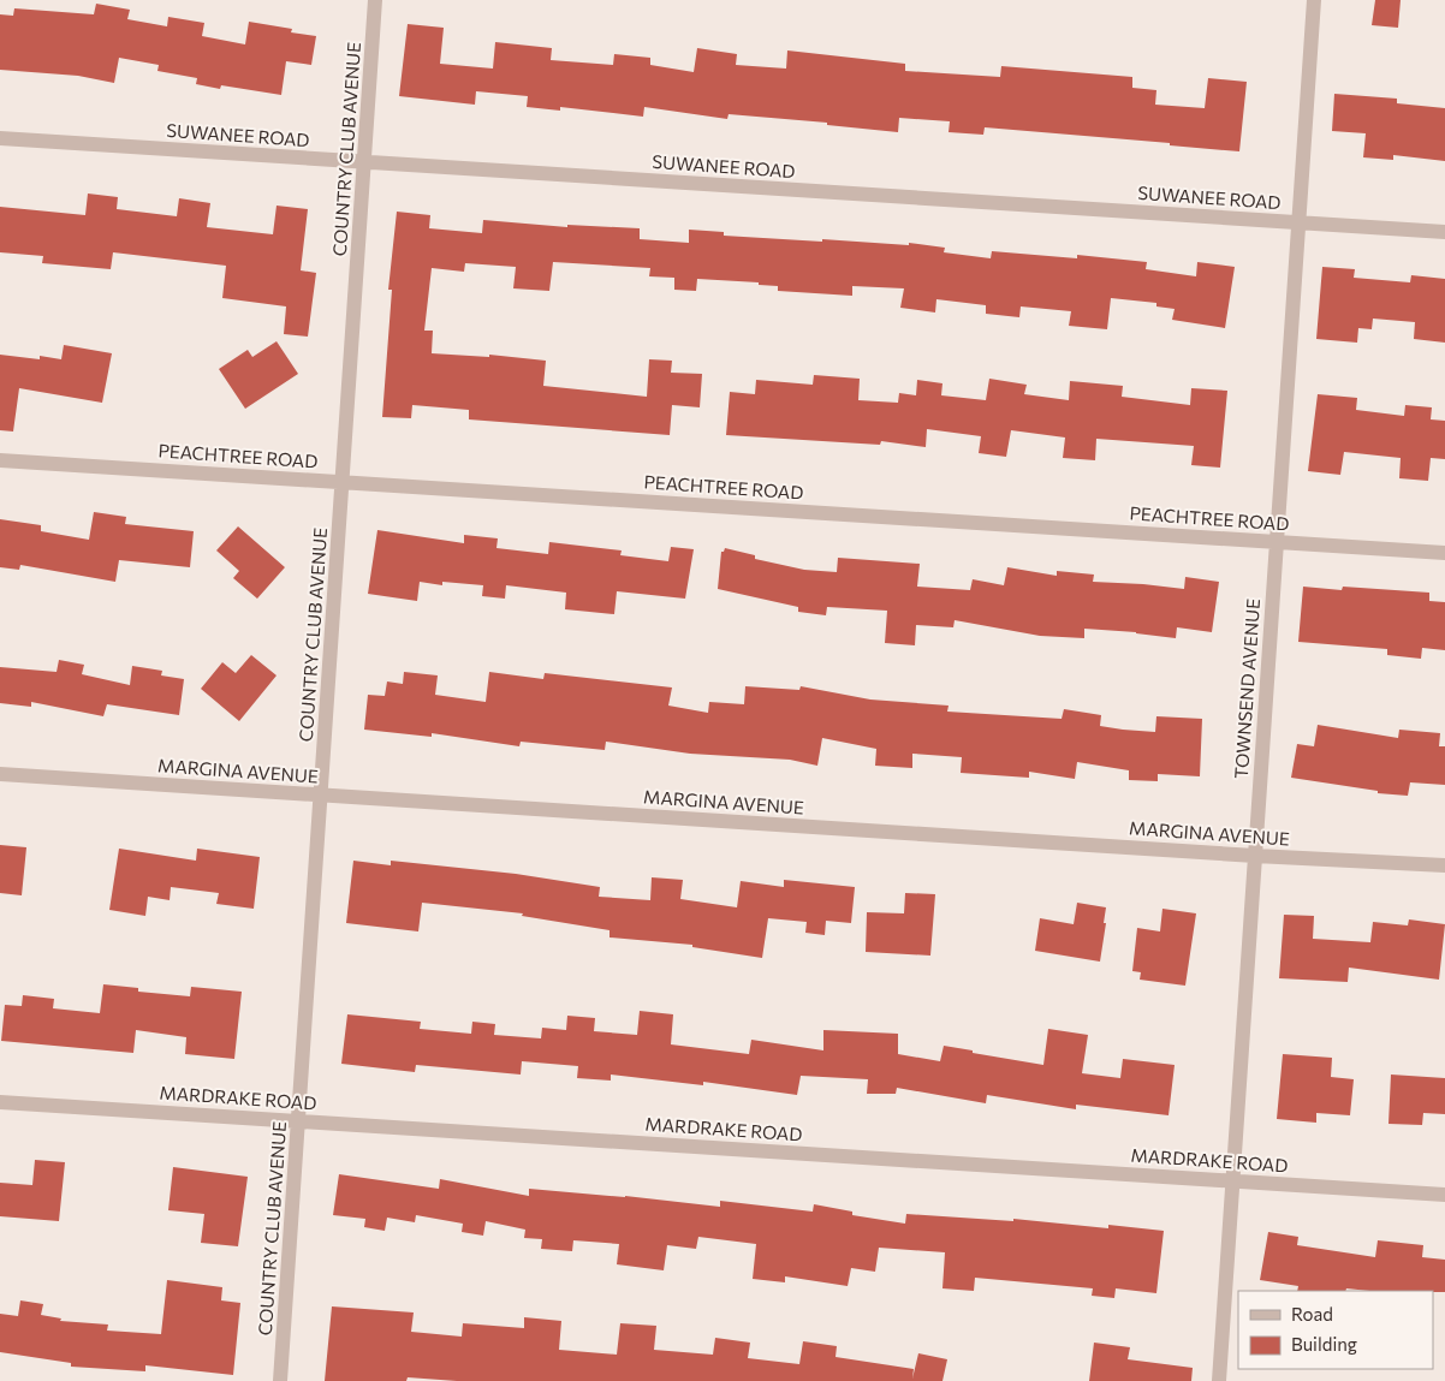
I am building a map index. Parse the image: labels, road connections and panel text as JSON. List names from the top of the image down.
{
  "streets": {
    "street": [
      "SUWANEE ROAD",
      "COUNTRY CLUB AVENUE",
      "PEACHTREE ROAD",
      "TOWNSEND AVENUE",
      "MARGINA AVENUE",
      "MARDRAKE ROAD"
    ]
  },
  "crossings": [
    ["SUWANEE ROAD", "COUNTRY CLUB AVENUE"],
    ["SUWANEE ROAD", "TOWNSEND AVENUE"],
    ["COUNTRY CLUB AVENUE", "PEACHTREE ROAD"],
    ["COUNTRY CLUB AVENUE", "MARGINA AVENUE"],
    ["COUNTRY CLUB AVENUE", "MARDRAKE ROAD"],
    ["PEACHTREE ROAD", "TOWNSEND AVENUE"],
    ["TOWNSEND AVENUE", "MARGINA AVENUE"],
    ["TOWNSEND AVENUE", "MARDRAKE ROAD"]
  ],
  "legend": ["Road", "Building"]
}
